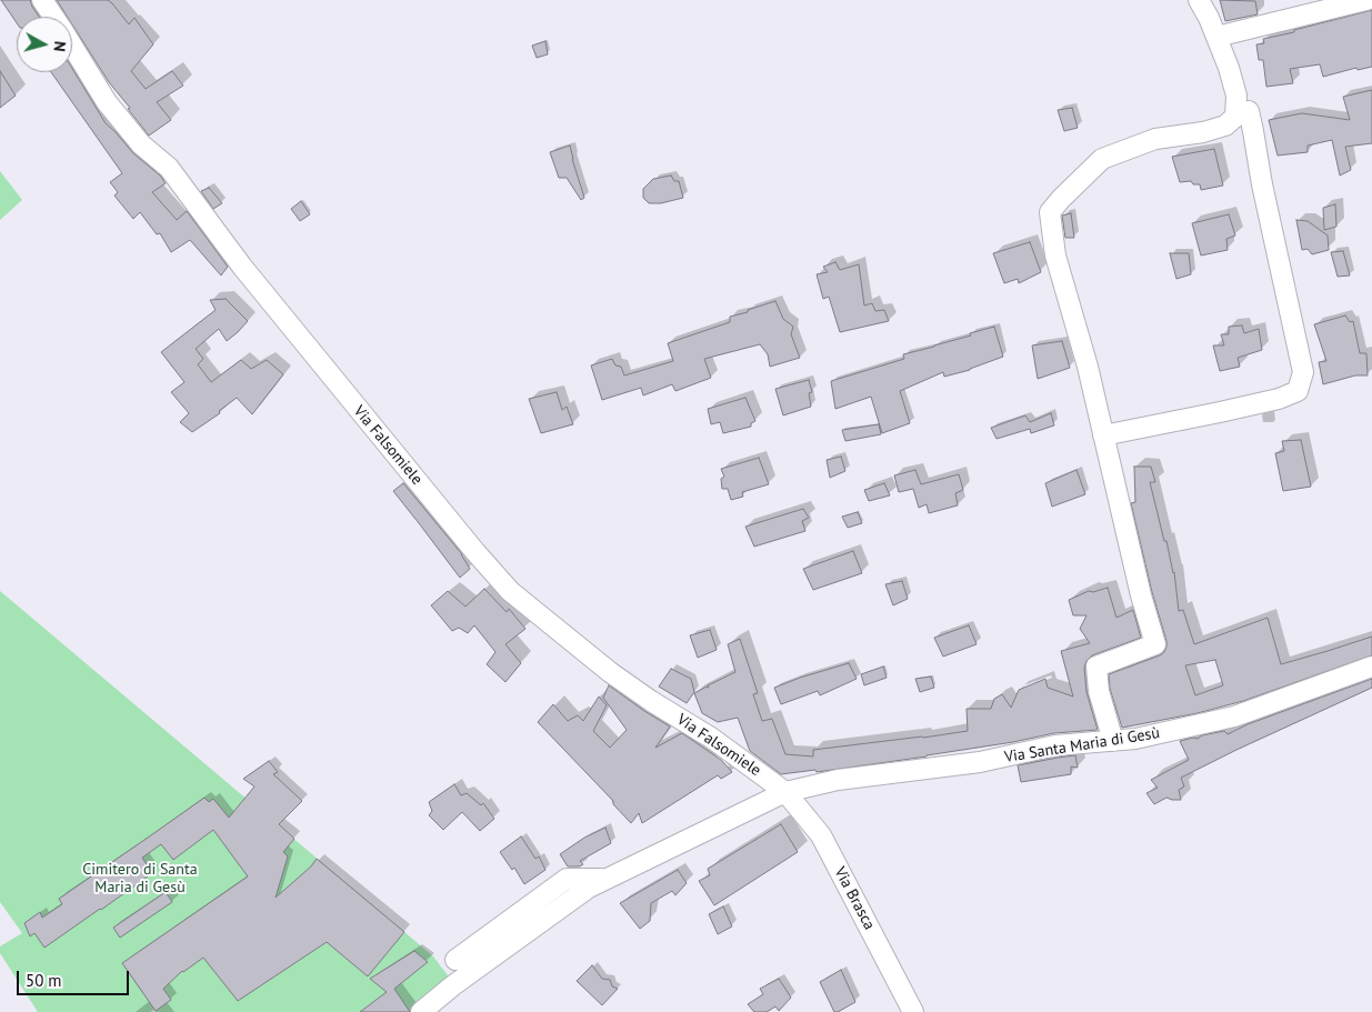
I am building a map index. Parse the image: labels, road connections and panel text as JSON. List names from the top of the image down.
{
  "streets": {
    "street": ["Via Falsomiele", "Via Santa Maria di Gesù", "Via Brasca"]
  },
  "crossings": [
    ["Via Falsomiele", "Via Santa Maria di Gesù"],
    ["Via Falsomiele", "Via Brasca"],
    ["Via Santa Maria di Gesù", "Via Brasca"]
  ],
  "parks": ["Cimitero di Santa Maria di Gesù"],
  "scale_bar": "50 m",
  "north": "right"
}
